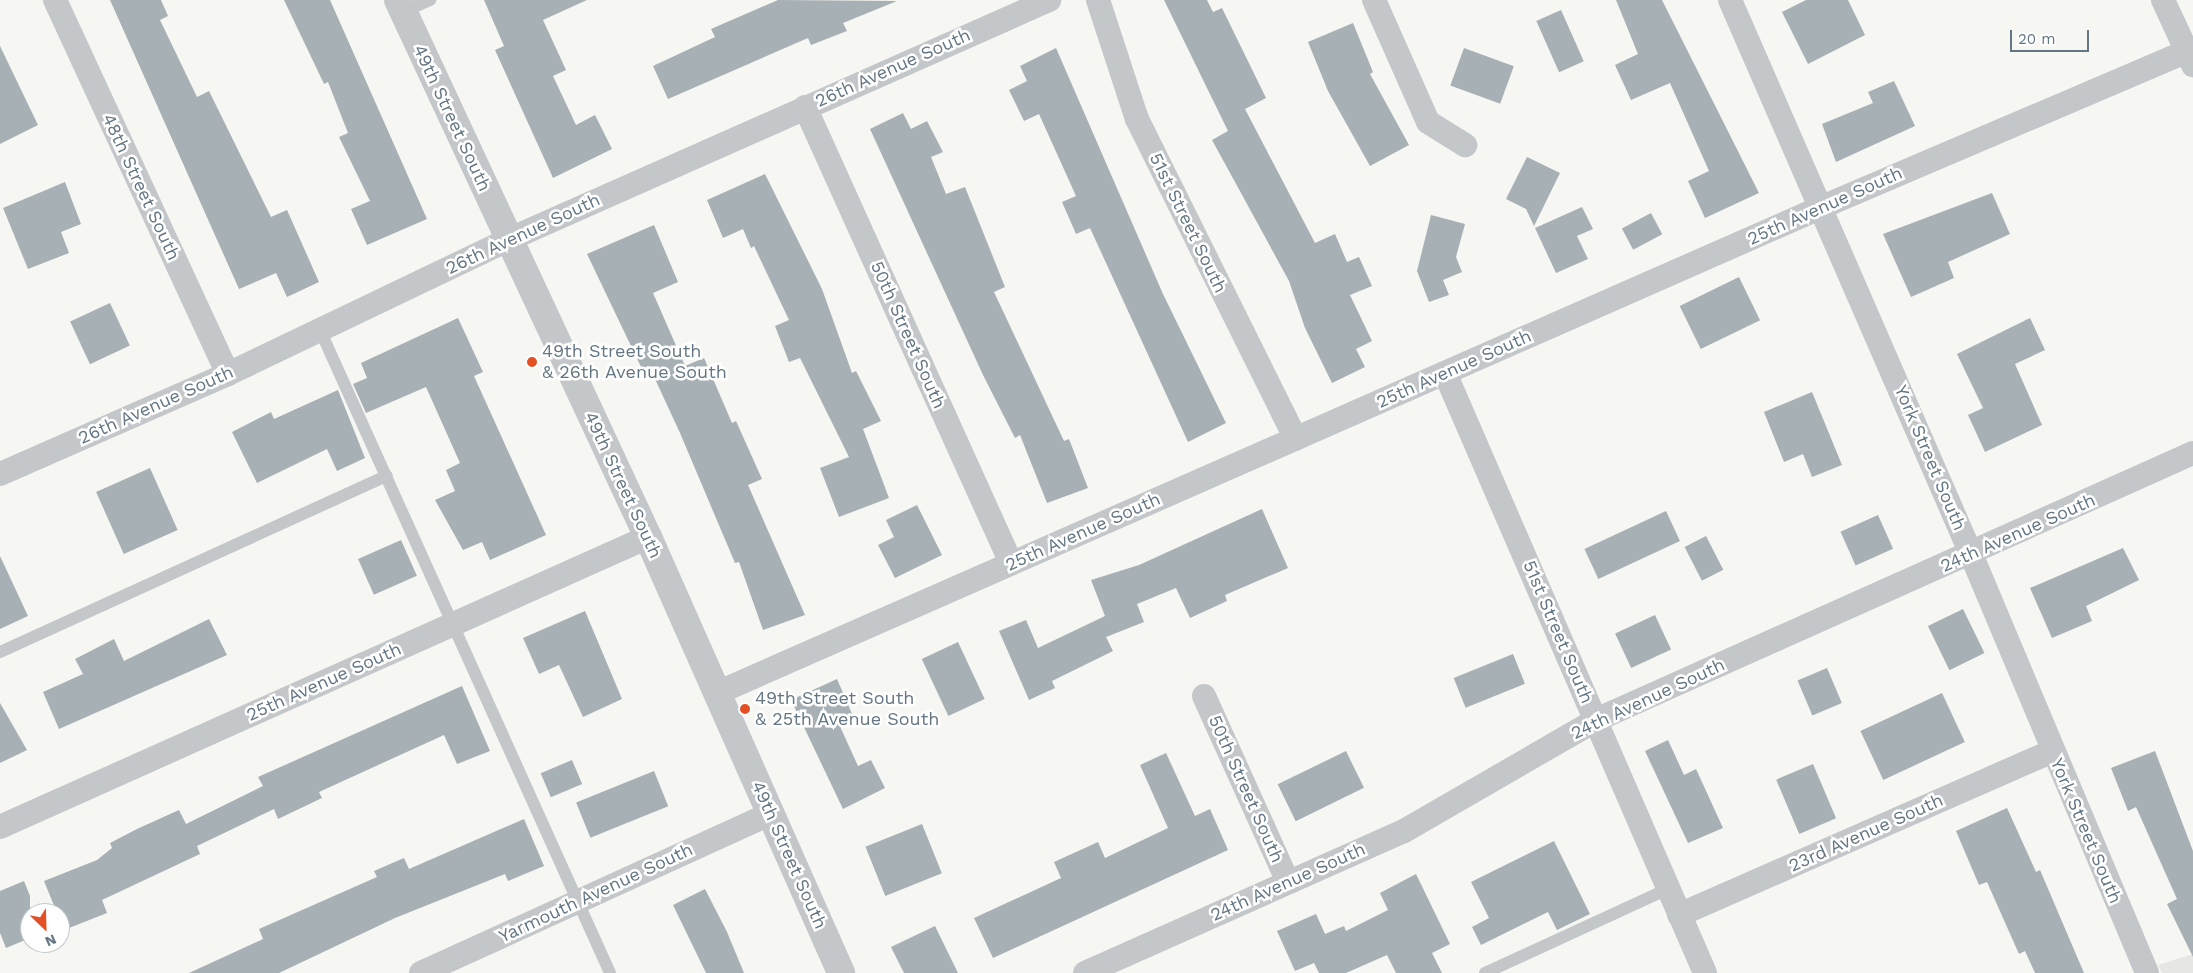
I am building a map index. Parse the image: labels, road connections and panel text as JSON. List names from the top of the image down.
{
  "streets": {
    "street": [
      "26th Avenue South",
      "49th Street South",
      "48th Street South",
      "25th Avenue South",
      "51st Street South",
      "50th Street South",
      "York Street South",
      "24th Avenue South",
      "23rd Avenue South",
      "Yarmouth Avenue South"
    ]
  },
  "crossings": [
    ["26th Avenue South", "49th Street South"],
    ["26th Avenue South", "48th Street South"],
    ["26th Avenue South", "50th Street South"],
    ["49th Street South", "25th Avenue South"],
    ["49th Street South", "Yarmouth Avenue South"],
    ["25th Avenue South", "51st Street South"],
    ["25th Avenue South", "50th Street South"],
    ["25th Avenue South", "York Street South"],
    ["51st Street South", "24th Avenue South"],
    ["51st Street South", "23rd Avenue South"],
    ["50th Street South", "24th Avenue South"],
    ["York Street South", "24th Avenue South"],
    ["York Street South", "23rd Avenue South"]
  ],
  "places": ["49th Street South & 26th Avenue South", "49th Street South & 25th Avenue South"],
  "scale_bar": "20 m",
  "north": "bottom right"
}
